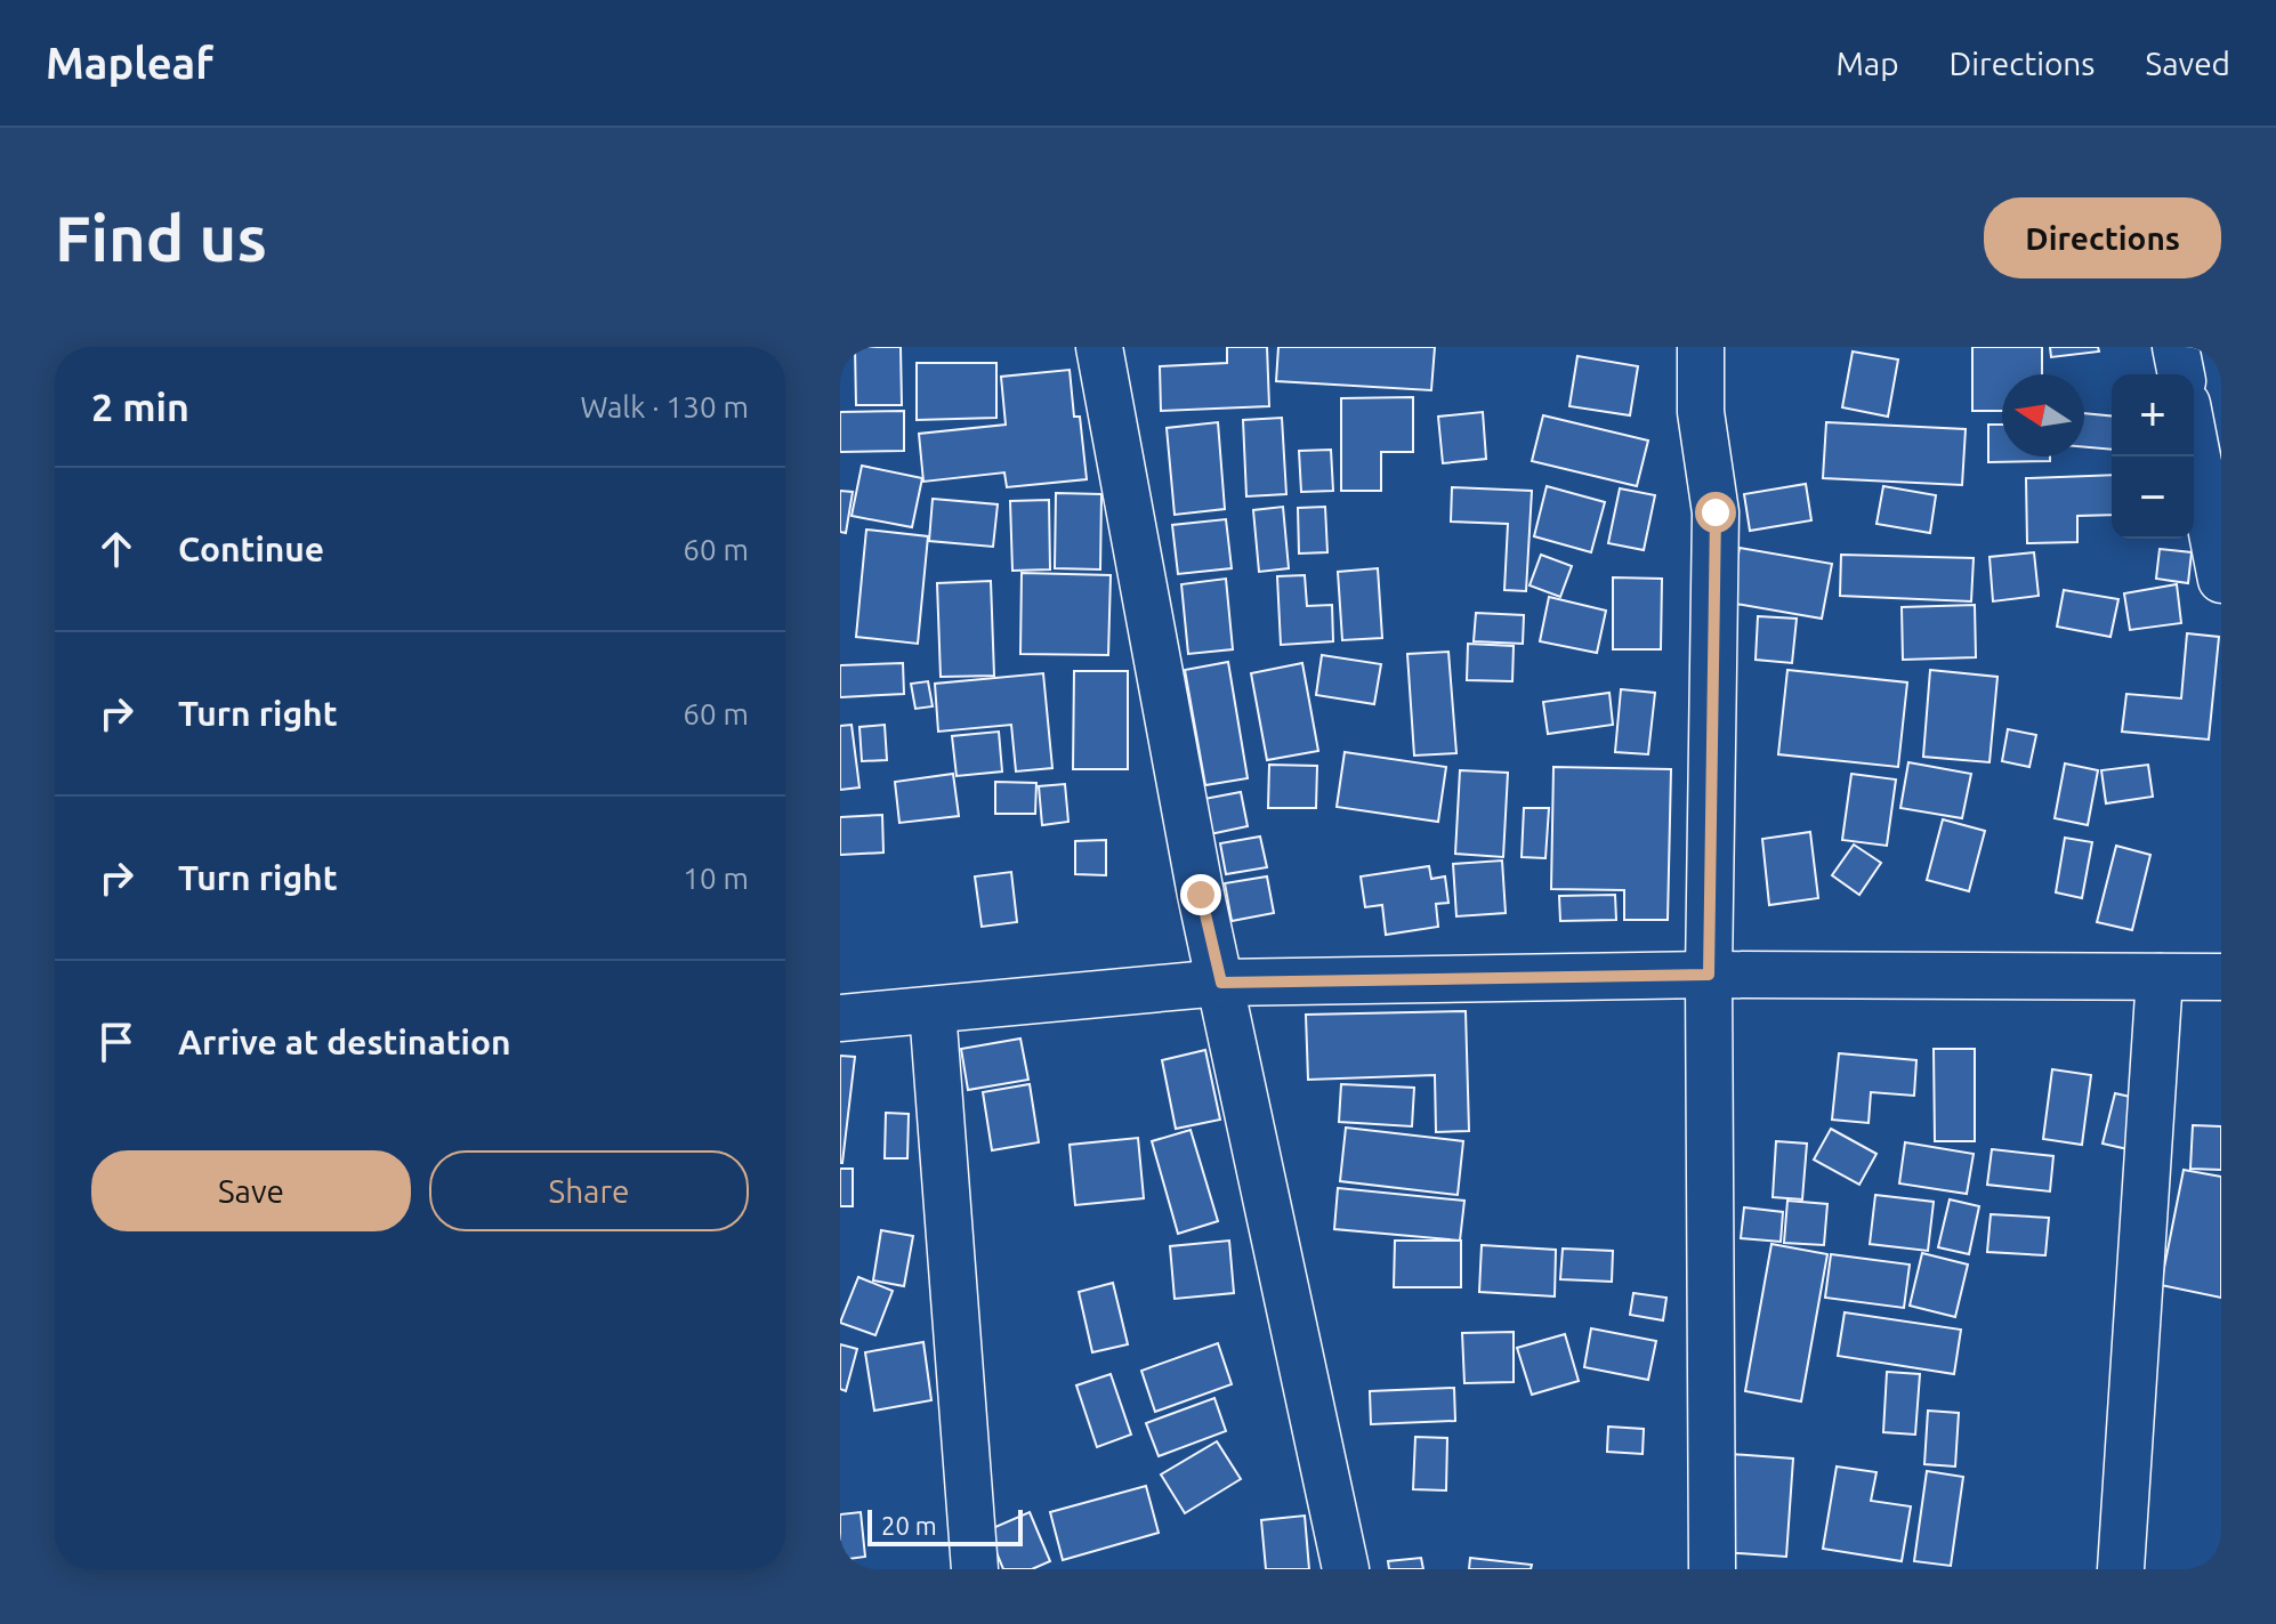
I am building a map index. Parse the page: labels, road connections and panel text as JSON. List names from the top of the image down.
{
  "scale_bar": "20 m",
  "north": "left",
  "page": {
    "header": "Mapleaf",
    "nav": ["Map", "Directions", "Saved"],
    "buttons": [
      "Directions",
      ["Save", "Share"]
    ],
    "title": "Find us",
    "heading": ["2 min", "Walk · 130 m"],
    "map_buttons": ["+", "−"],
    "list": [
      ["Continue", "60 m"],
      ["Turn right", "60 m"],
      ["Turn right", "10 m"],
      "Arrive at destination"
    ],
    "scale": "20 m"
  }
}
